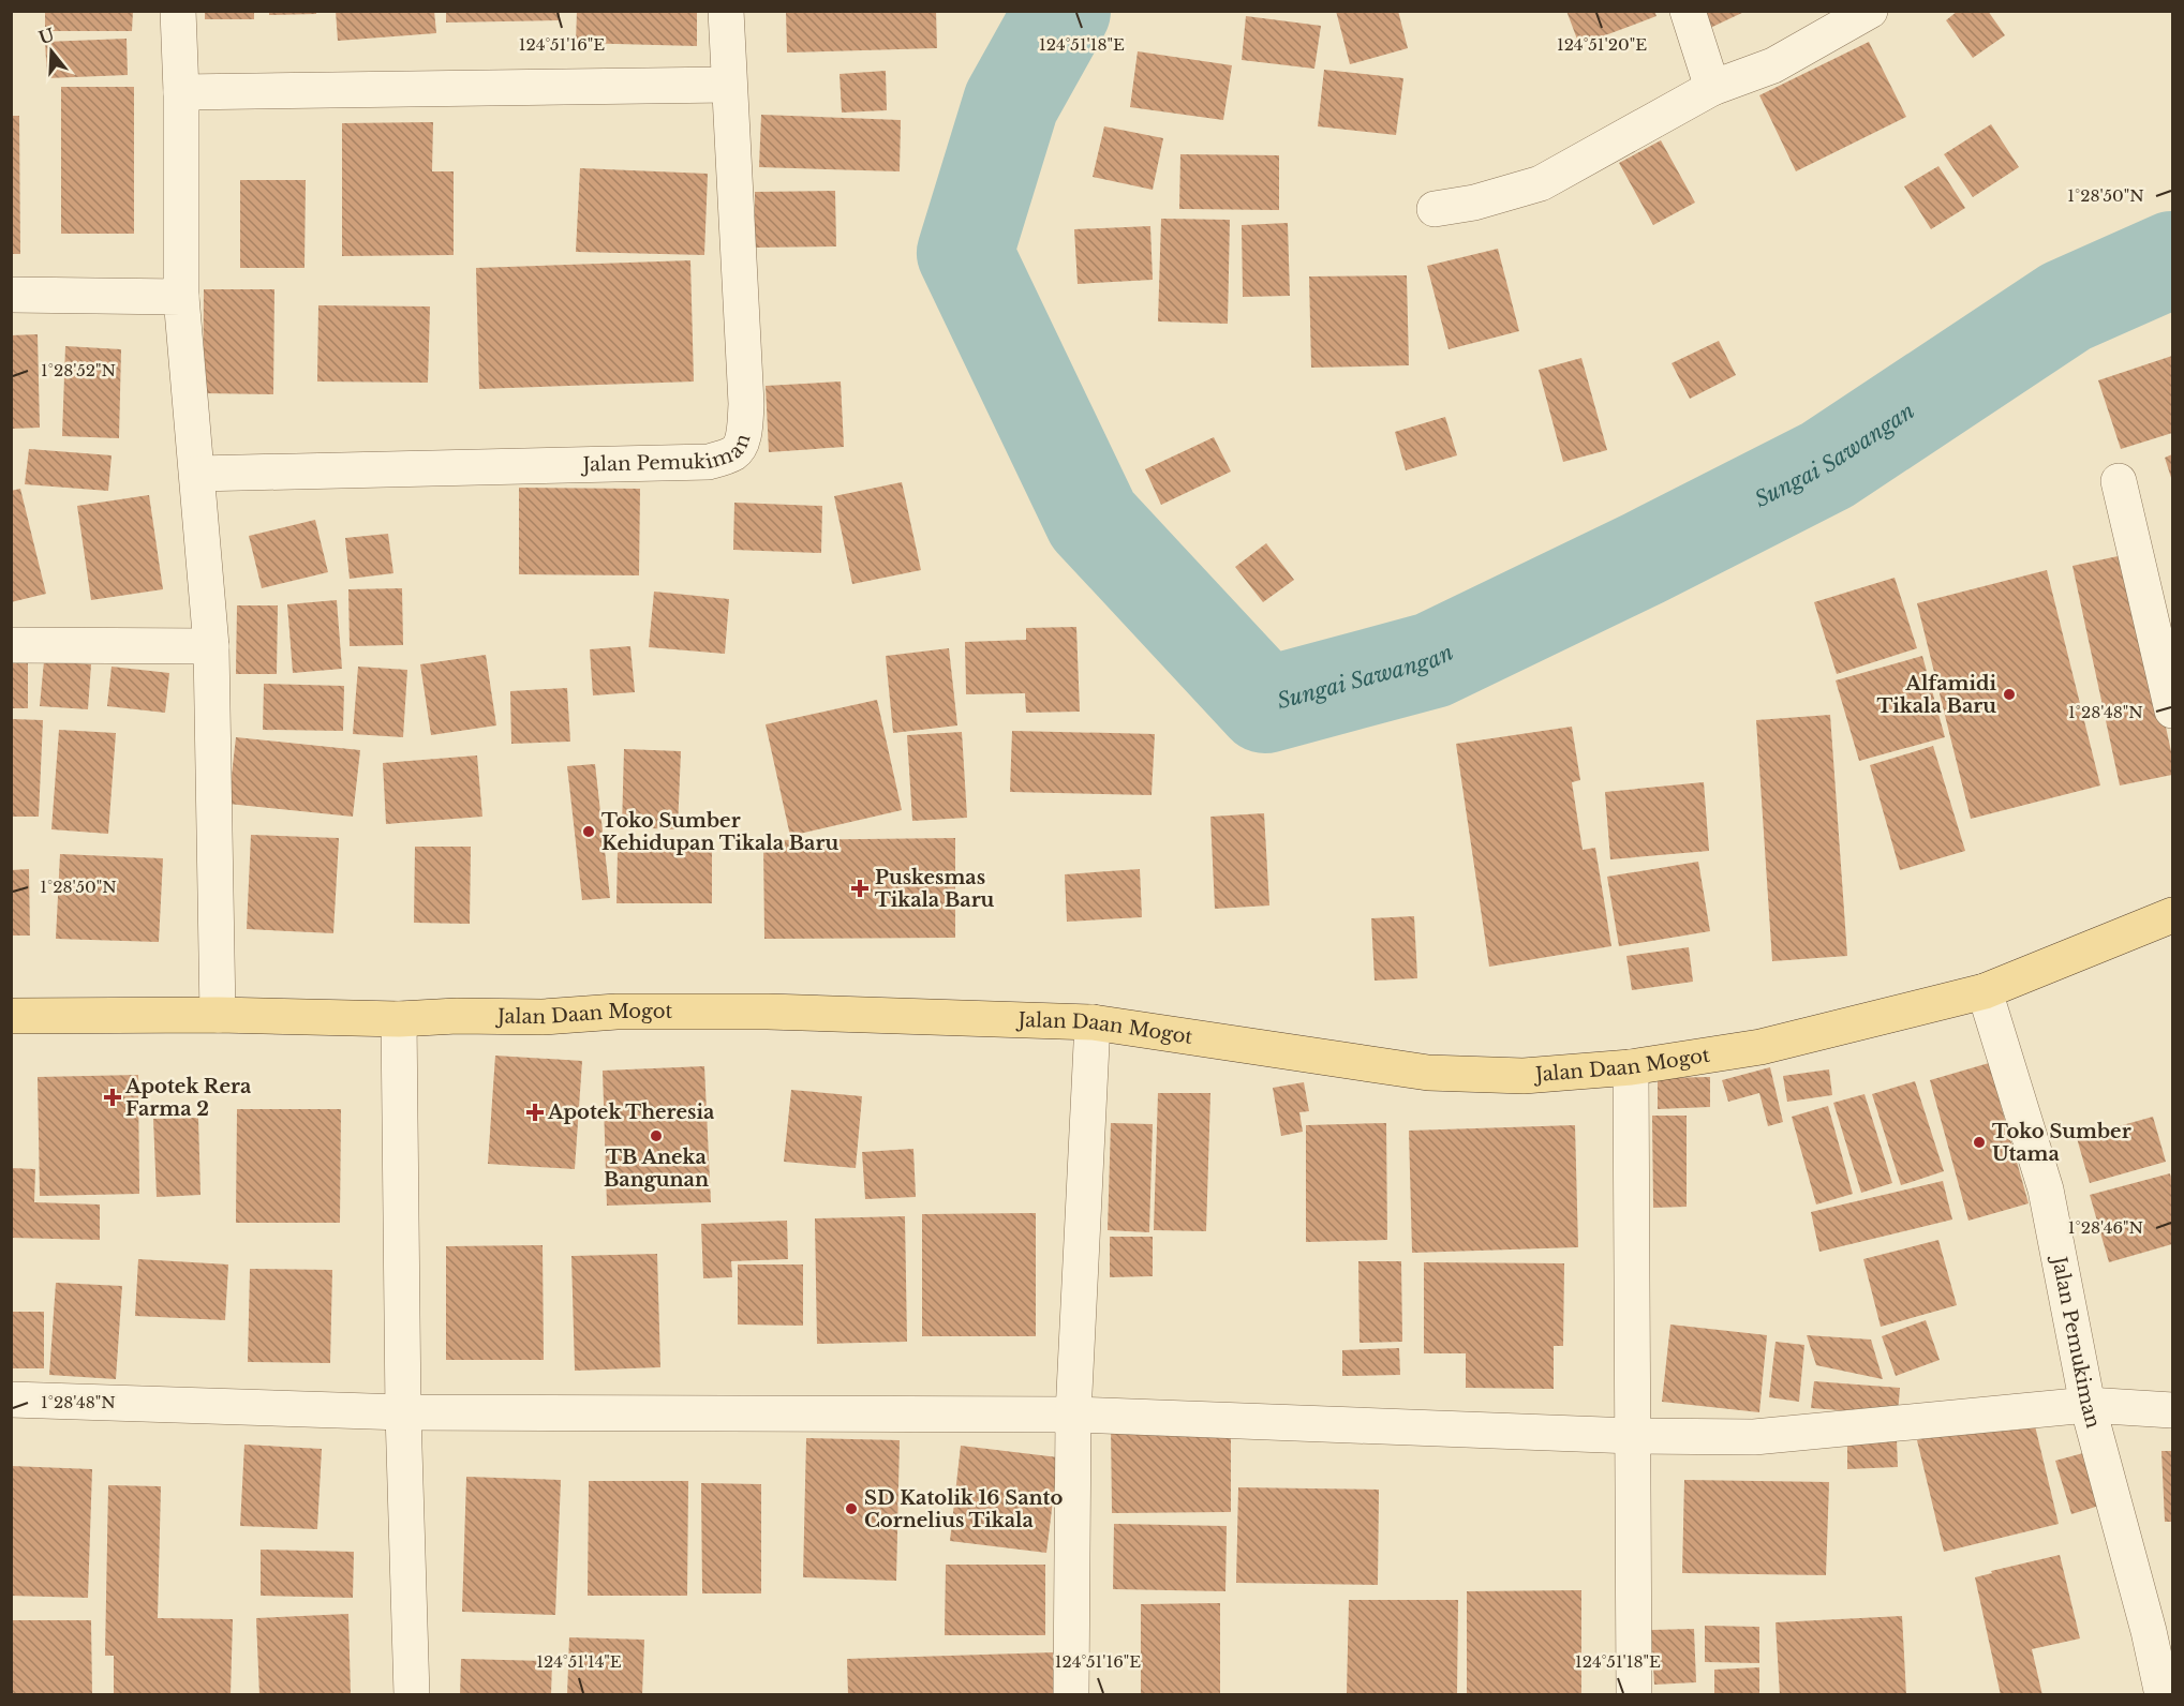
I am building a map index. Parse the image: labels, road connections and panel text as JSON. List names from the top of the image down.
{
  "streets": {
    "main road": ["Jalan Daan Mogot"],
    "street": ["Jalan Pemukiman"]
  },
  "crossings": [
    ["Jalan Pemukiman", "Jalan Daan Mogot"]
  ],
  "water": ["Sungai Sawangan"],
  "places": {
    "other": [
      "Alfamidi Tikala Baru",
      "Toko Sumber Kehidupan Tikala Baru",
      "TB Aneka Bangunan",
      "Toko Sumber Utama",
      "SD Katolik 16 Santo Cornelius Tikala"
    ],
    "health": ["Puskesmas Tikala Baru", "Apotek Rera Farma 2", "Apotek Theresia"]
  },
  "north": "top",
  "coordinates": [
    "124°51'16\"E",
    "124°51'18\"E",
    "124°51'20\"E",
    "1°28'50\"N",
    "1°28'52\"N",
    "1°28'48\"N",
    "1°28'46\"N",
    "124°51'14\"E"
  ]
}
